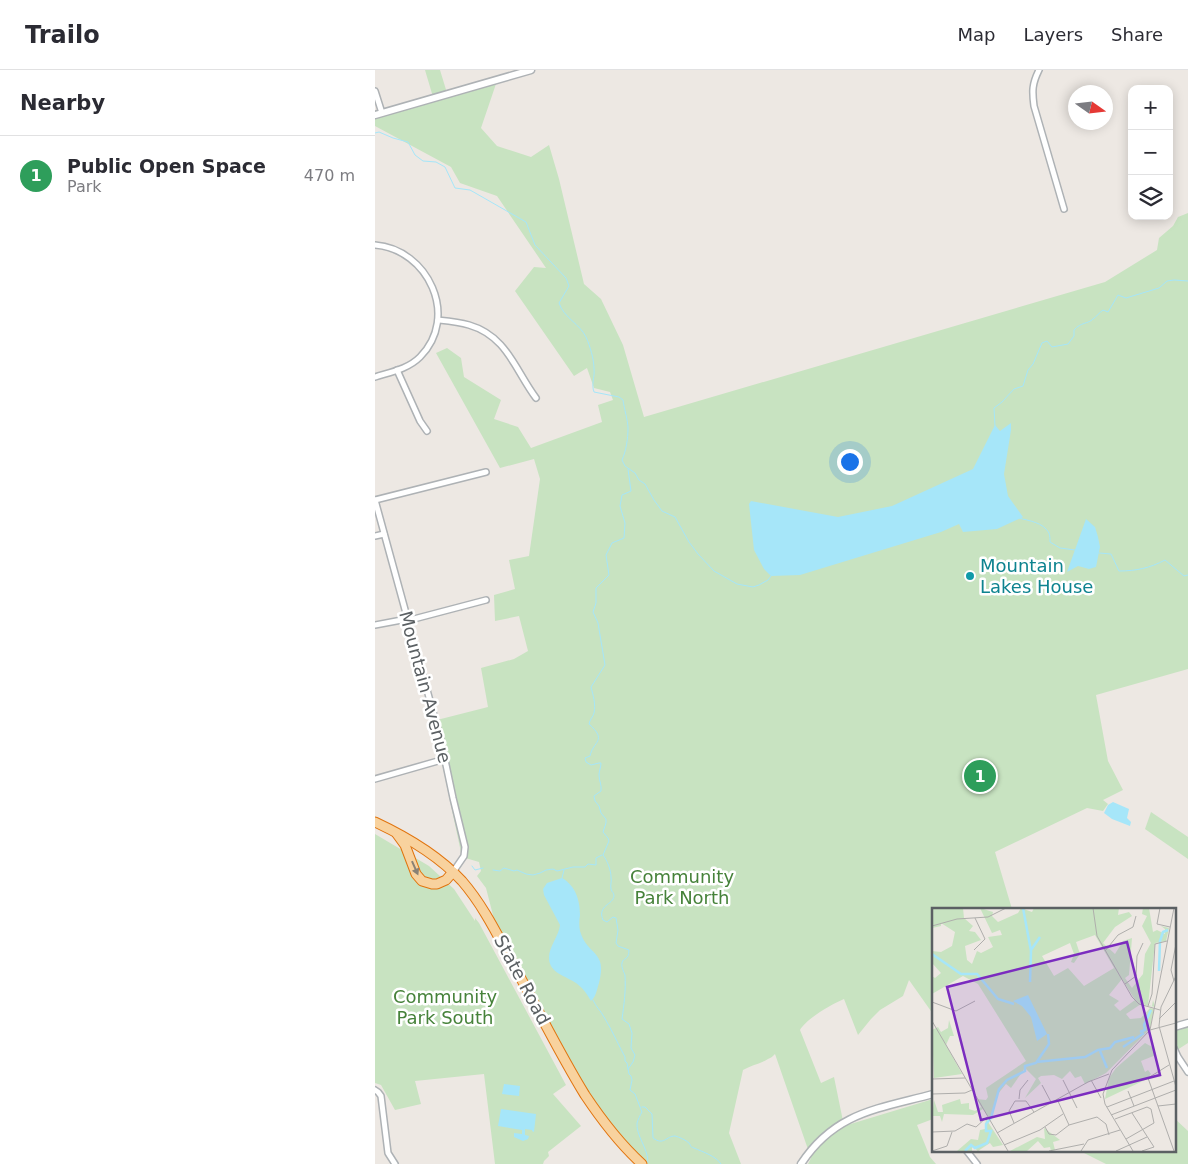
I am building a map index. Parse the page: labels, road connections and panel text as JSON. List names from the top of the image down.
{
  "streets": {
    "highway": ["State Road"],
    "street": ["Mountain Avenue"]
  },
  "crossings": [
    ["Mountain Avenue", "State Road"]
  ],
  "parks": ["Community Park North", "Community Park South"],
  "places": ["Mountain Lakes House"],
  "north": "right",
  "page": {
    "header": "Trailo",
    "nav": ["Map", "Layers", "Share"],
    "heading": "Nearby",
    "map_buttons": ["+", "−"],
    "list": [
      {
        "mark": "1",
        "name": "Public Open Space",
        "note": "Park",
        "value": "470 m"
      }
    ],
    "pins": "1"
  }
}
